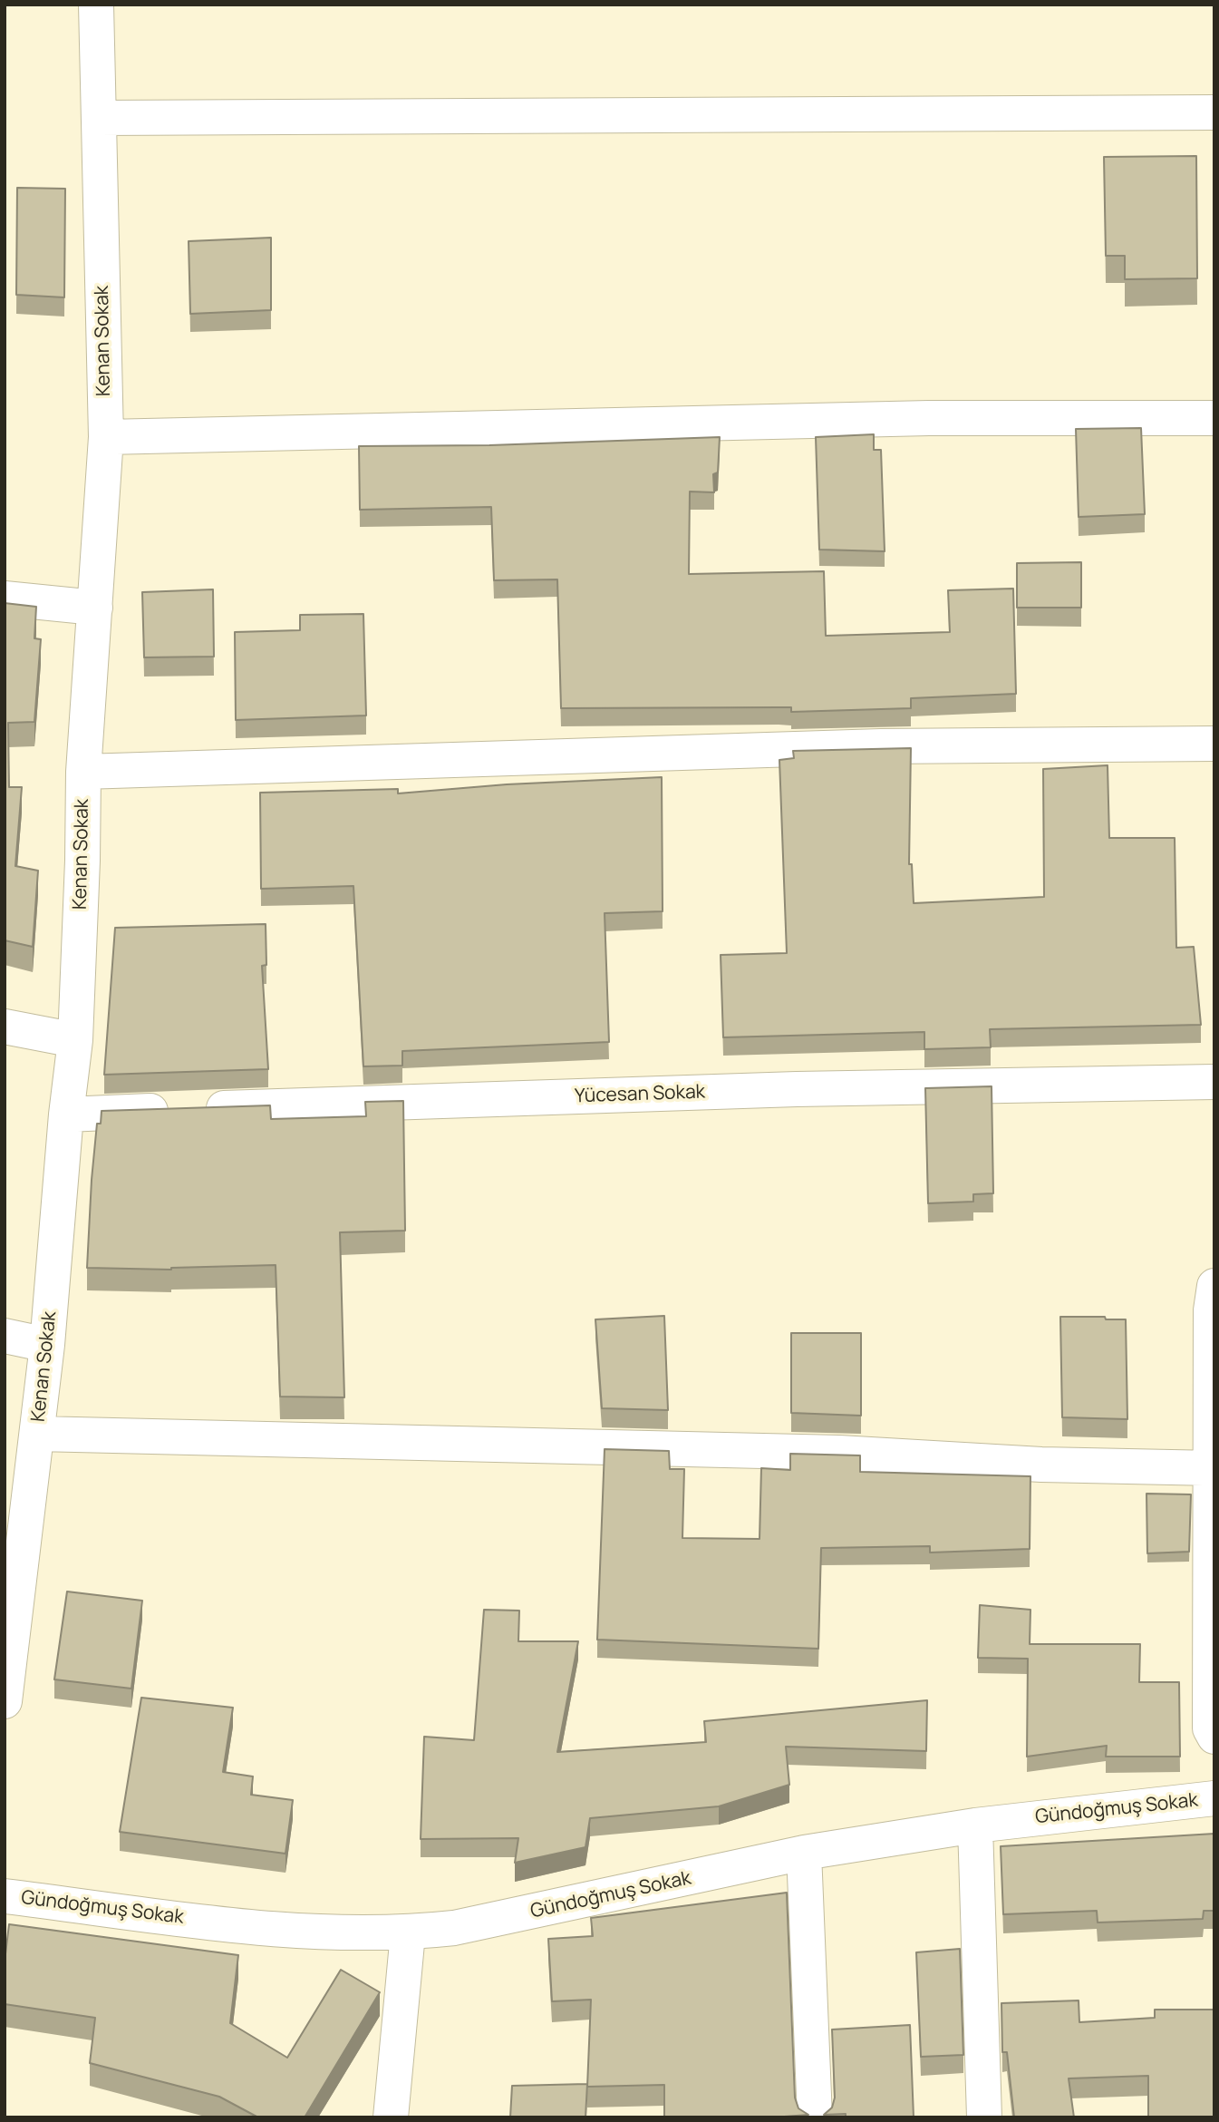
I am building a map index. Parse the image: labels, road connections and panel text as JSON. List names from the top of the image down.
{
  "streets": {
    "street": ["Kenan Sokak", "Yücesan Sokak", "Gündoğmuş Sokak"]
  },
  "crossings": [
    ["Kenan Sokak", "Yücesan Sokak"]
  ]
}
